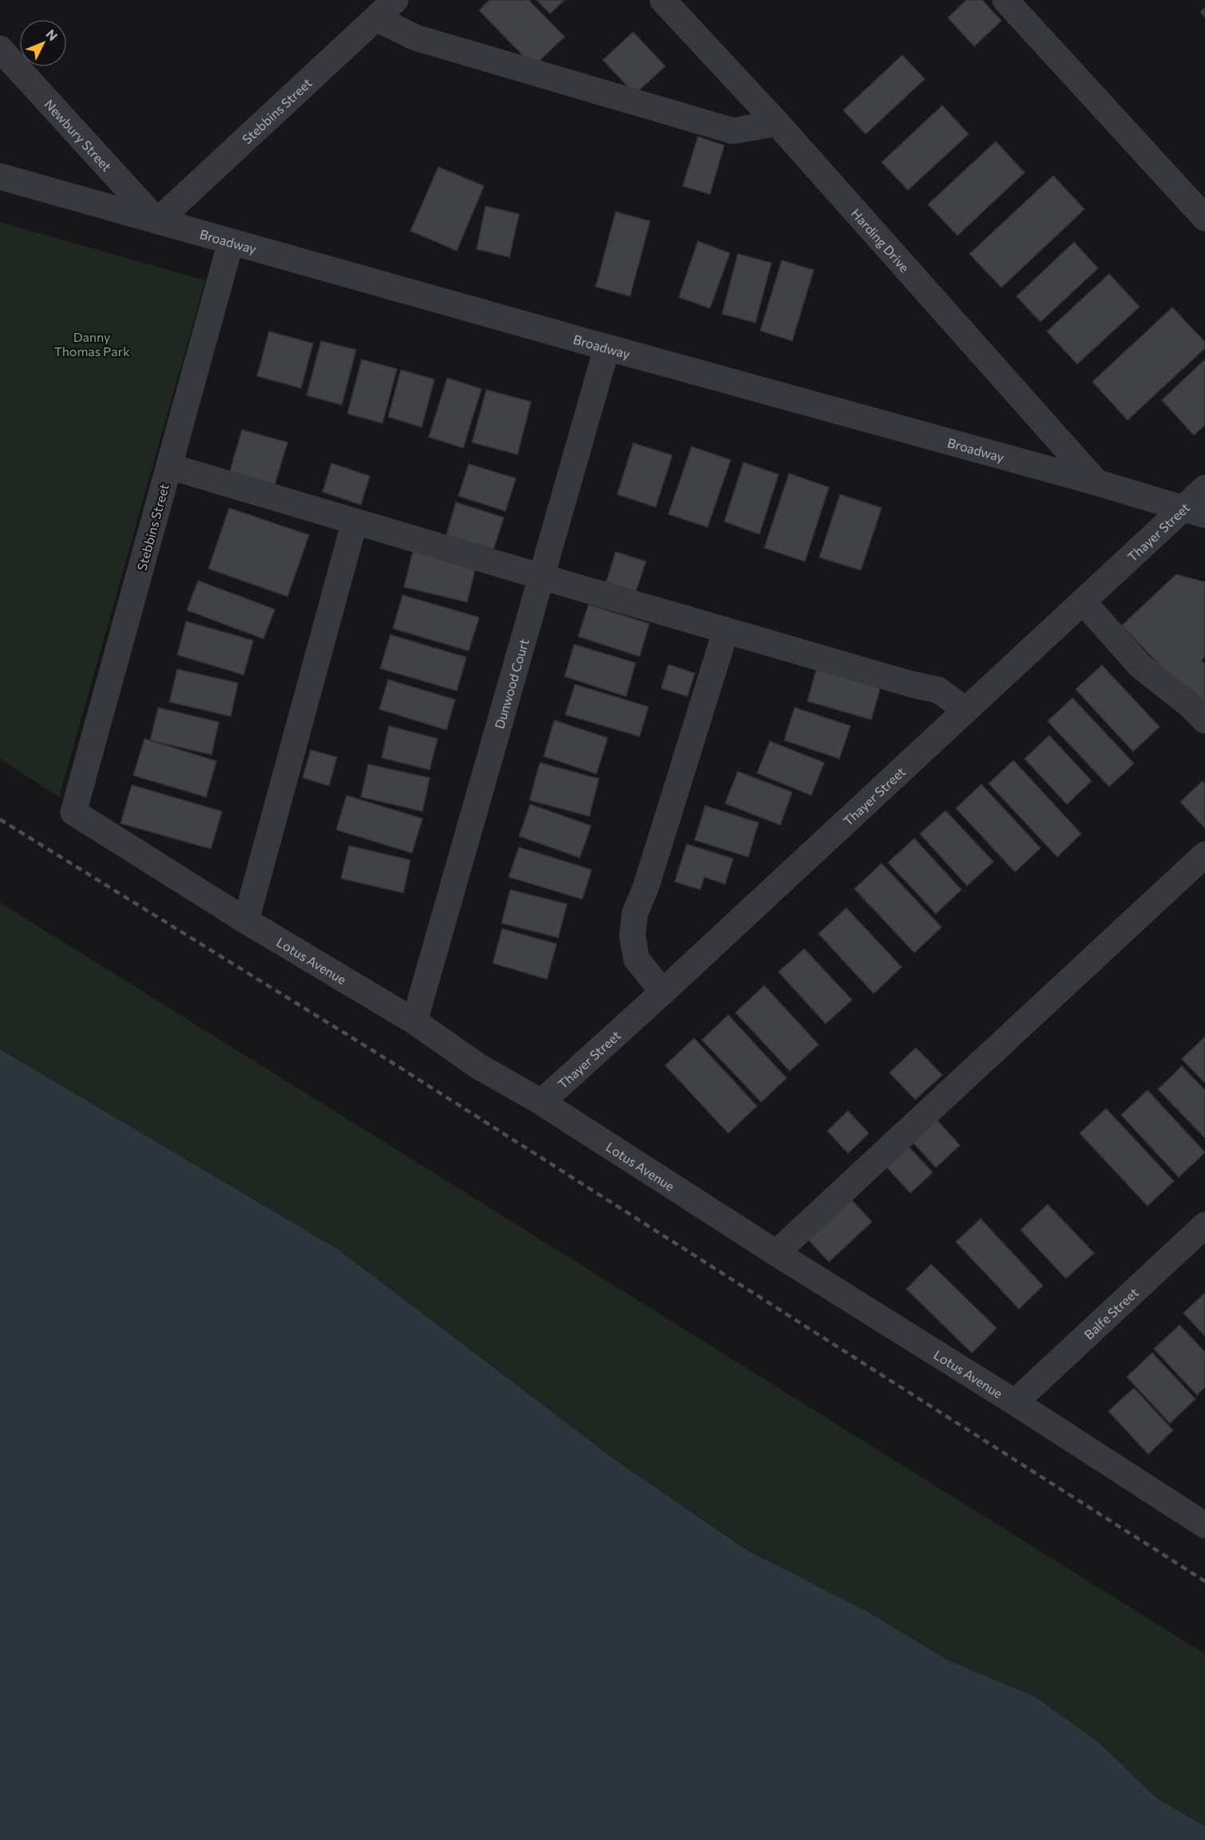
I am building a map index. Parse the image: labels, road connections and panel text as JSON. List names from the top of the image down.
{
  "streets": {
    "street": [
      "Stebbins Street",
      "Newbury Street",
      "Harding Drive",
      "Broadway",
      "Thayer Street",
      "Dunwood Court",
      "Lotus Avenue",
      "Balfe Street"
    ]
  },
  "crossings": [
    ["Stebbins Street", "Newbury Street"],
    ["Stebbins Street", "Broadway"],
    ["Stebbins Street", "Lotus Avenue"],
    ["Newbury Street", "Broadway"],
    ["Harding Drive", "Broadway"],
    ["Broadway", "Thayer Street"],
    ["Broadway", "Dunwood Court"],
    ["Thayer Street", "Lotus Avenue"],
    ["Dunwood Court", "Lotus Avenue"],
    ["Lotus Avenue", "Balfe Street"]
  ],
  "parks": ["Danny Thomas Park"],
  "north": "top right"
}
